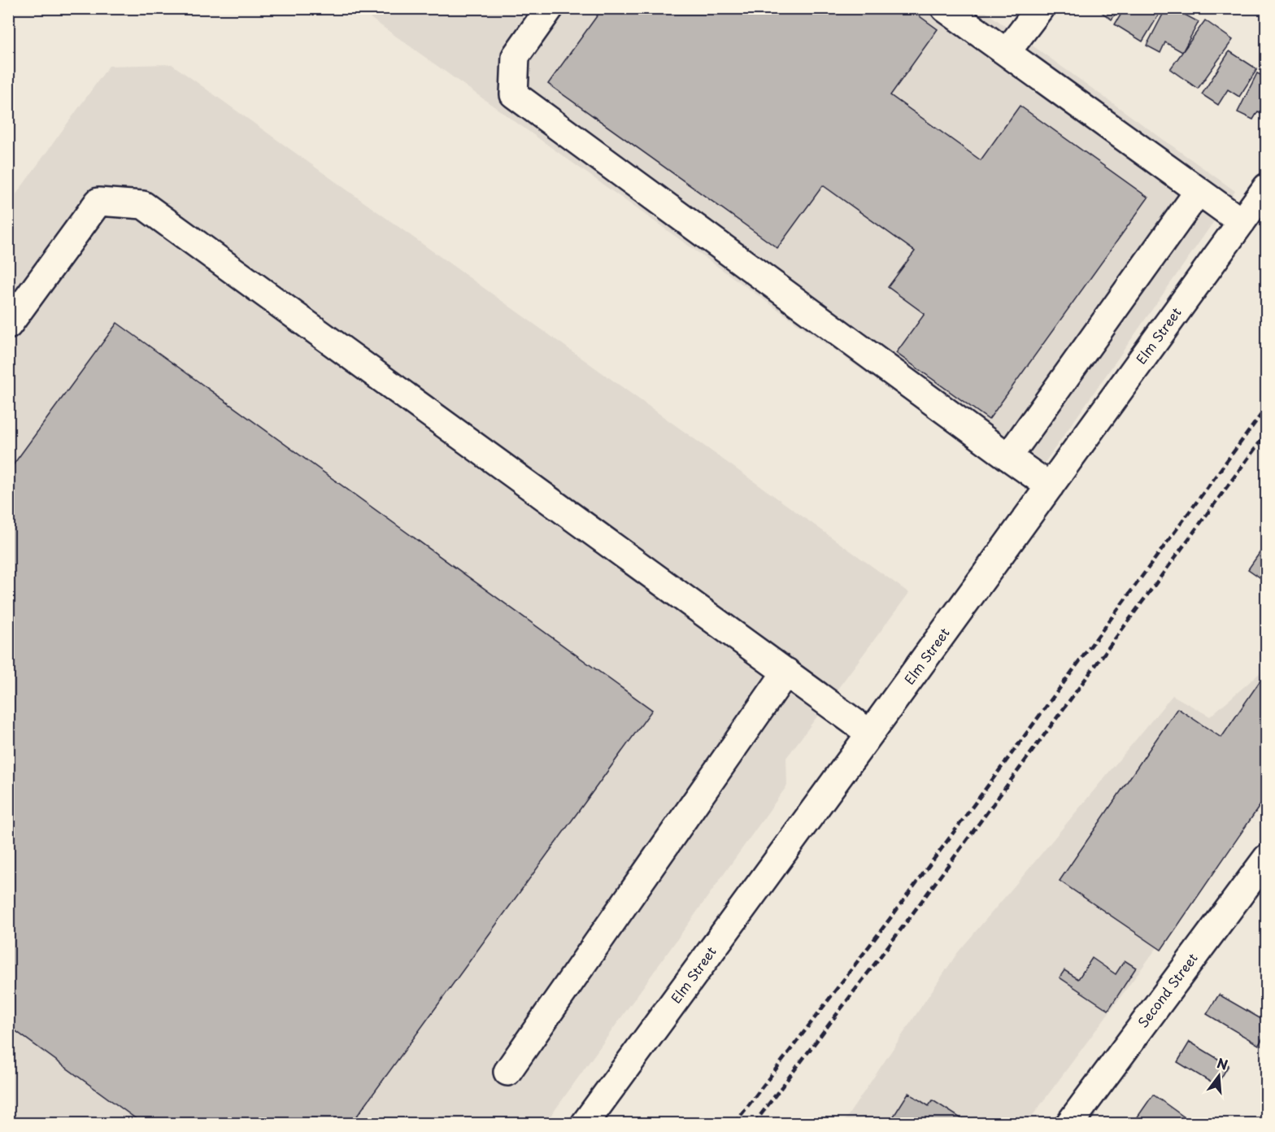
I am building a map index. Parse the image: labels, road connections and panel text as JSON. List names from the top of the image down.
{
  "streets": {
    "street": ["Elm Street", "Second Street"]
  },
  "north": "top"
}
